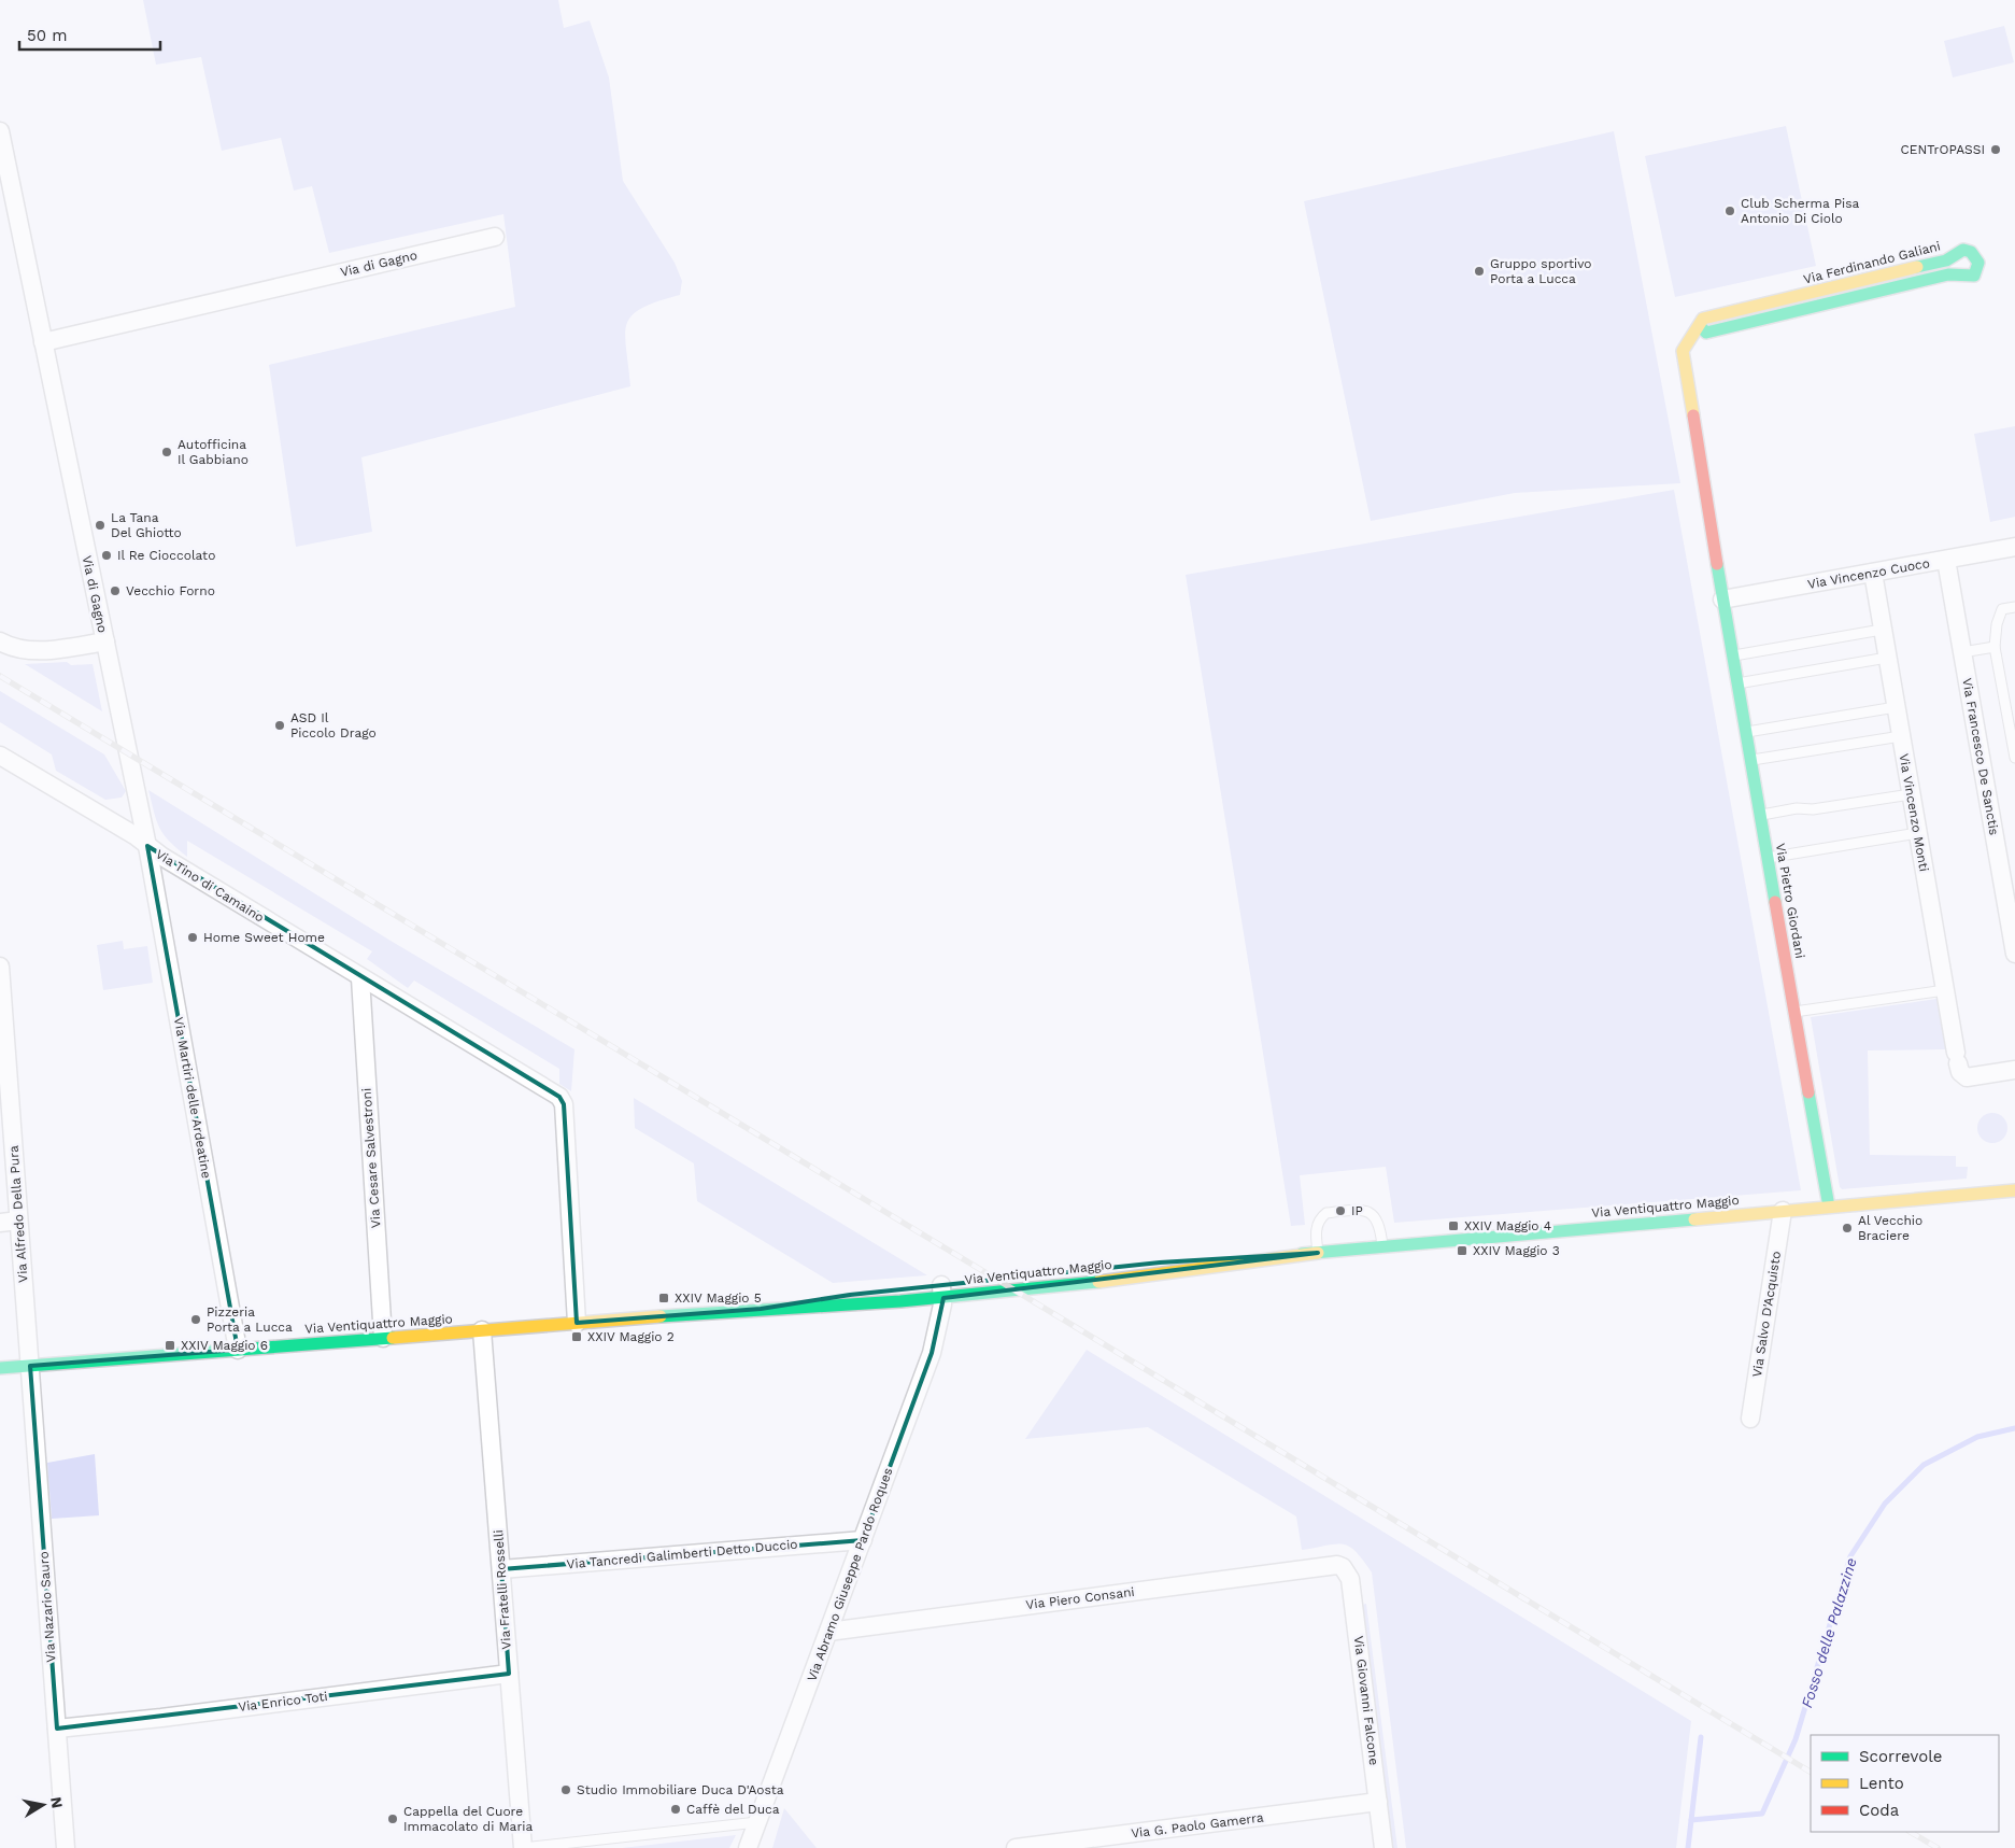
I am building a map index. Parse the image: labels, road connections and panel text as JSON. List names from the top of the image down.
{
  "streets": {
    "street": [
      "Via Ferdinando Galiani",
      "Via di Gagno",
      "Via Vincenzo Cuoco",
      "Via Francesco De Sanctis",
      "Via Vincenzo Monti",
      "Via Tino di Camaino",
      "Via Pietro Giordani",
      "Via Martiri delle Ardeatine",
      "Via Cesare Salvestroni",
      "Via Ventiquattro Maggio",
      "Via Alfredo Della Pura",
      "Via Salvo D'Acquisto",
      "Via Tancredi Galimberti Detto Duccio",
      "Via Abramo Giuseppe Pardo Roques",
      "Via Fratelli Rosselli",
      "Via Piero Consani",
      "Via Nazario Sauro",
      "Via Giovanni Falcone",
      "Via Enrico Toti",
      "Via G. Paolo Gamerra"
    ]
  },
  "crossings": [
    ["Via Ferdinando Galiani", "Via Vincenzo Cuoco"],
    ["Via Ferdinando Galiani", "Via Pietro Giordani"],
    ["Via di Gagno", "Via Tino di Camaino"],
    ["Via di Gagno", "Via Martiri delle Ardeatine"],
    ["Via Vincenzo Cuoco", "Via Francesco De Sanctis"],
    ["Via Vincenzo Cuoco", "Via Vincenzo Monti"],
    ["Via Vincenzo Cuoco", "Via Pietro Giordani"],
    ["Via Tino di Camaino", "Via Martiri delle Ardeatine"],
    ["Via Tino di Camaino", "Via Cesare Salvestroni"],
    ["Via Tino di Camaino", "Via Ventiquattro Maggio"],
    ["Via Pietro Giordani", "Via Ventiquattro Maggio"],
    ["Via Martiri delle Ardeatine", "Via Ventiquattro Maggio"],
    ["Via Cesare Salvestroni", "Via Ventiquattro Maggio"],
    ["Via Ventiquattro Maggio", "Via Alfredo Della Pura"],
    ["Via Ventiquattro Maggio", "Via Salvo D'Acquisto"],
    ["Via Ventiquattro Maggio", "Via Abramo Giuseppe Pardo Roques"],
    ["Via Ventiquattro Maggio", "Via Fratelli Rosselli"],
    ["Via Ventiquattro Maggio", "Via Nazario Sauro"],
    ["Via Alfredo Della Pura", "Via Nazario Sauro"],
    ["Via Tancredi Galimberti Detto Duccio", "Via Abramo Giuseppe Pardo Roques"],
    ["Via Tancredi Galimberti Detto Duccio", "Via Fratelli Rosselli"],
    ["Via Abramo Giuseppe Pardo Roques", "Via Piero Consani"],
    ["Via Fratelli Rosselli", "Via Enrico Toti"],
    ["Via Piero Consani", "Via Giovanni Falcone"],
    ["Via Nazario Sauro", "Via Enrico Toti"],
    ["Via Giovanni Falcone", "Via G. Paolo Gamerra"]
  ],
  "water": ["Fosso delle Palazzine"],
  "places": {
    "other": [
      "CENTrOPASSI",
      "Club Scherma Pisa Antonio Di Ciolo",
      "Gruppo sportivo Porta a Lucca",
      "Autofficina Il Gabbiano",
      "La Tana Del Ghiotto",
      "Il Re Cioccolato",
      "Vecchio Forno",
      "ASD Il Piccolo Drago",
      "Home Sweet Home",
      "IP",
      "Al Vecchio Braciere",
      "Pizzeria Porta a Lucca",
      "Studio Immobiliare Duca D'Aosta",
      "Caffè del Duca",
      "Cappella del Cuore Immacolato di Maria"
    ],
    "transit": [
      "XXIV Maggio 4",
      "XXIV Maggio 3",
      "XXIV Maggio 5",
      "XXIV Maggio 2",
      "XXIV Maggio 6"
    ]
  },
  "legend": ["Scorrevole", "Lento", "Coda"],
  "scale_bar": "50 m",
  "north": "right"
}
